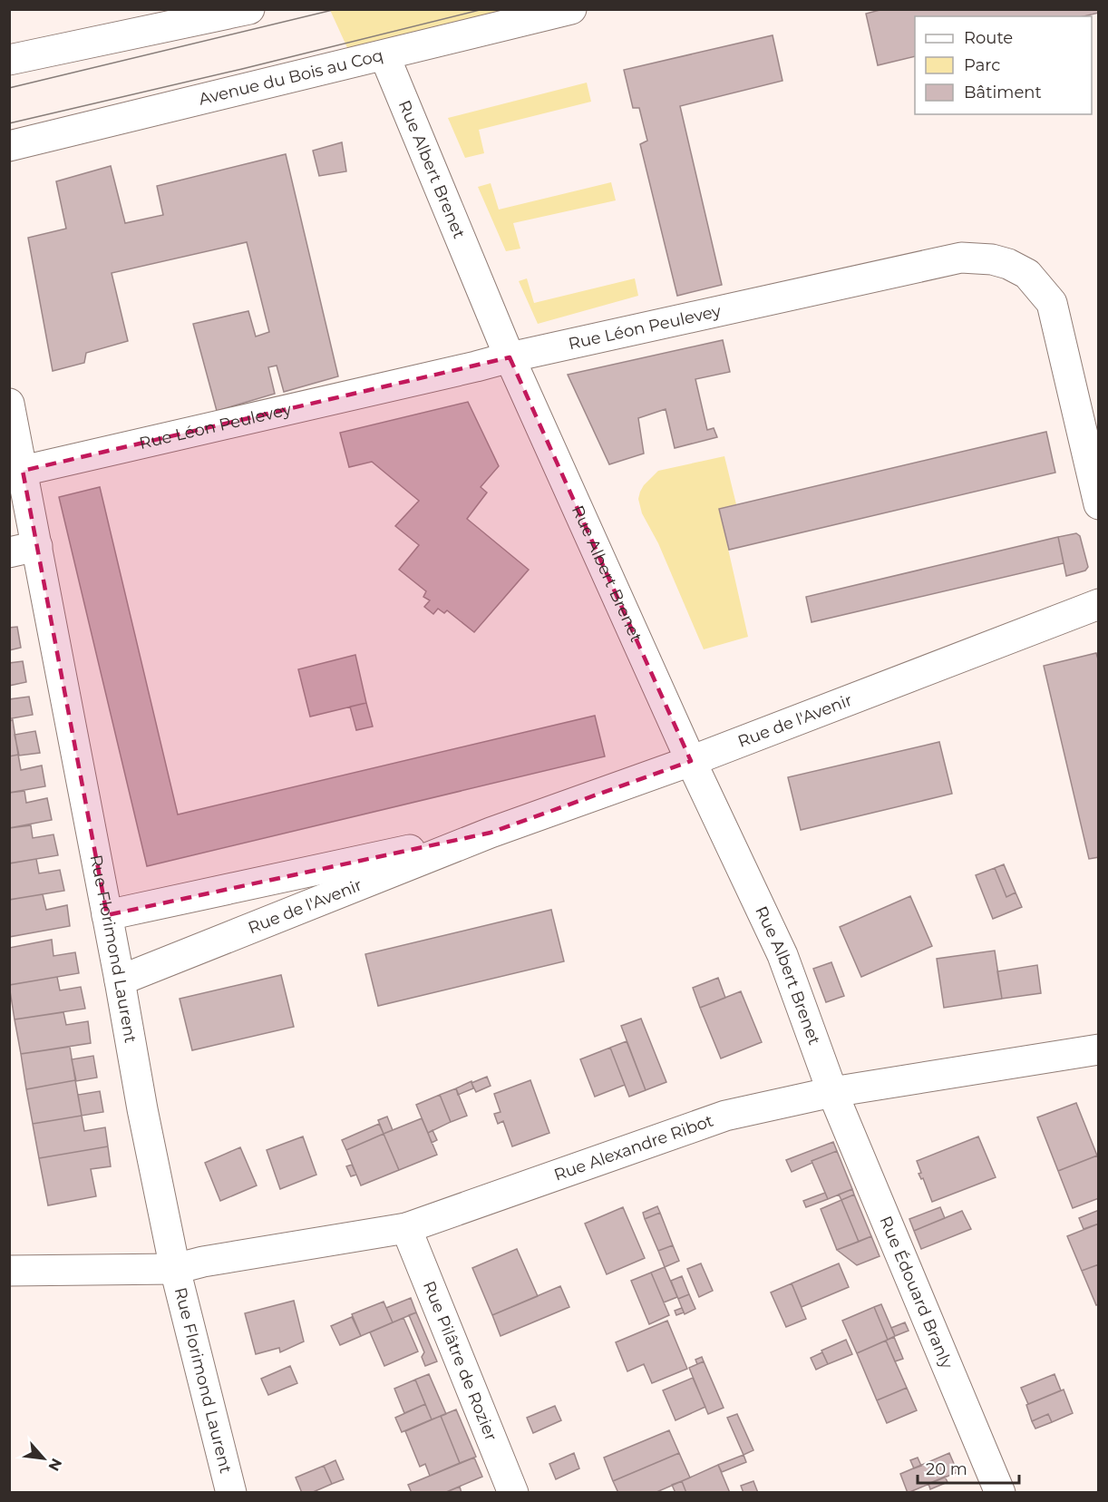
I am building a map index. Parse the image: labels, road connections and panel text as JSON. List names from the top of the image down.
{
  "streets": {
    "street": [
      "Avenue du Bois au Coq",
      "Rue Albert Brenet",
      "Rue Léon Peulevey",
      "Rue de l'Avenir",
      "Rue Florimond Laurent",
      "Rue Alexandre Ribot",
      "Rue Édouard Branly",
      "Rue Pilâtre de Rozier"
    ]
  },
  "crossings": [
    ["Avenue du Bois au Coq", "Rue Albert Brenet"],
    ["Rue Albert Brenet", "Rue Léon Peulevey"],
    ["Rue Albert Brenet", "Rue de l'Avenir"],
    ["Rue Albert Brenet", "Rue Alexandre Ribot"],
    ["Rue Albert Brenet", "Rue Édouard Branly"],
    ["Rue Léon Peulevey", "Rue Florimond Laurent"],
    ["Rue de l'Avenir", "Rue Florimond Laurent"],
    ["Rue Florimond Laurent", "Rue Alexandre Ribot"],
    ["Rue Alexandre Ribot", "Rue Édouard Branly"],
    ["Rue Alexandre Ribot", "Rue Pilâtre de Rozier"]
  ],
  "legend": ["Route", "Parc", "Bâtiment"],
  "scale_bar": "20 m",
  "north": "bottom right"
}
